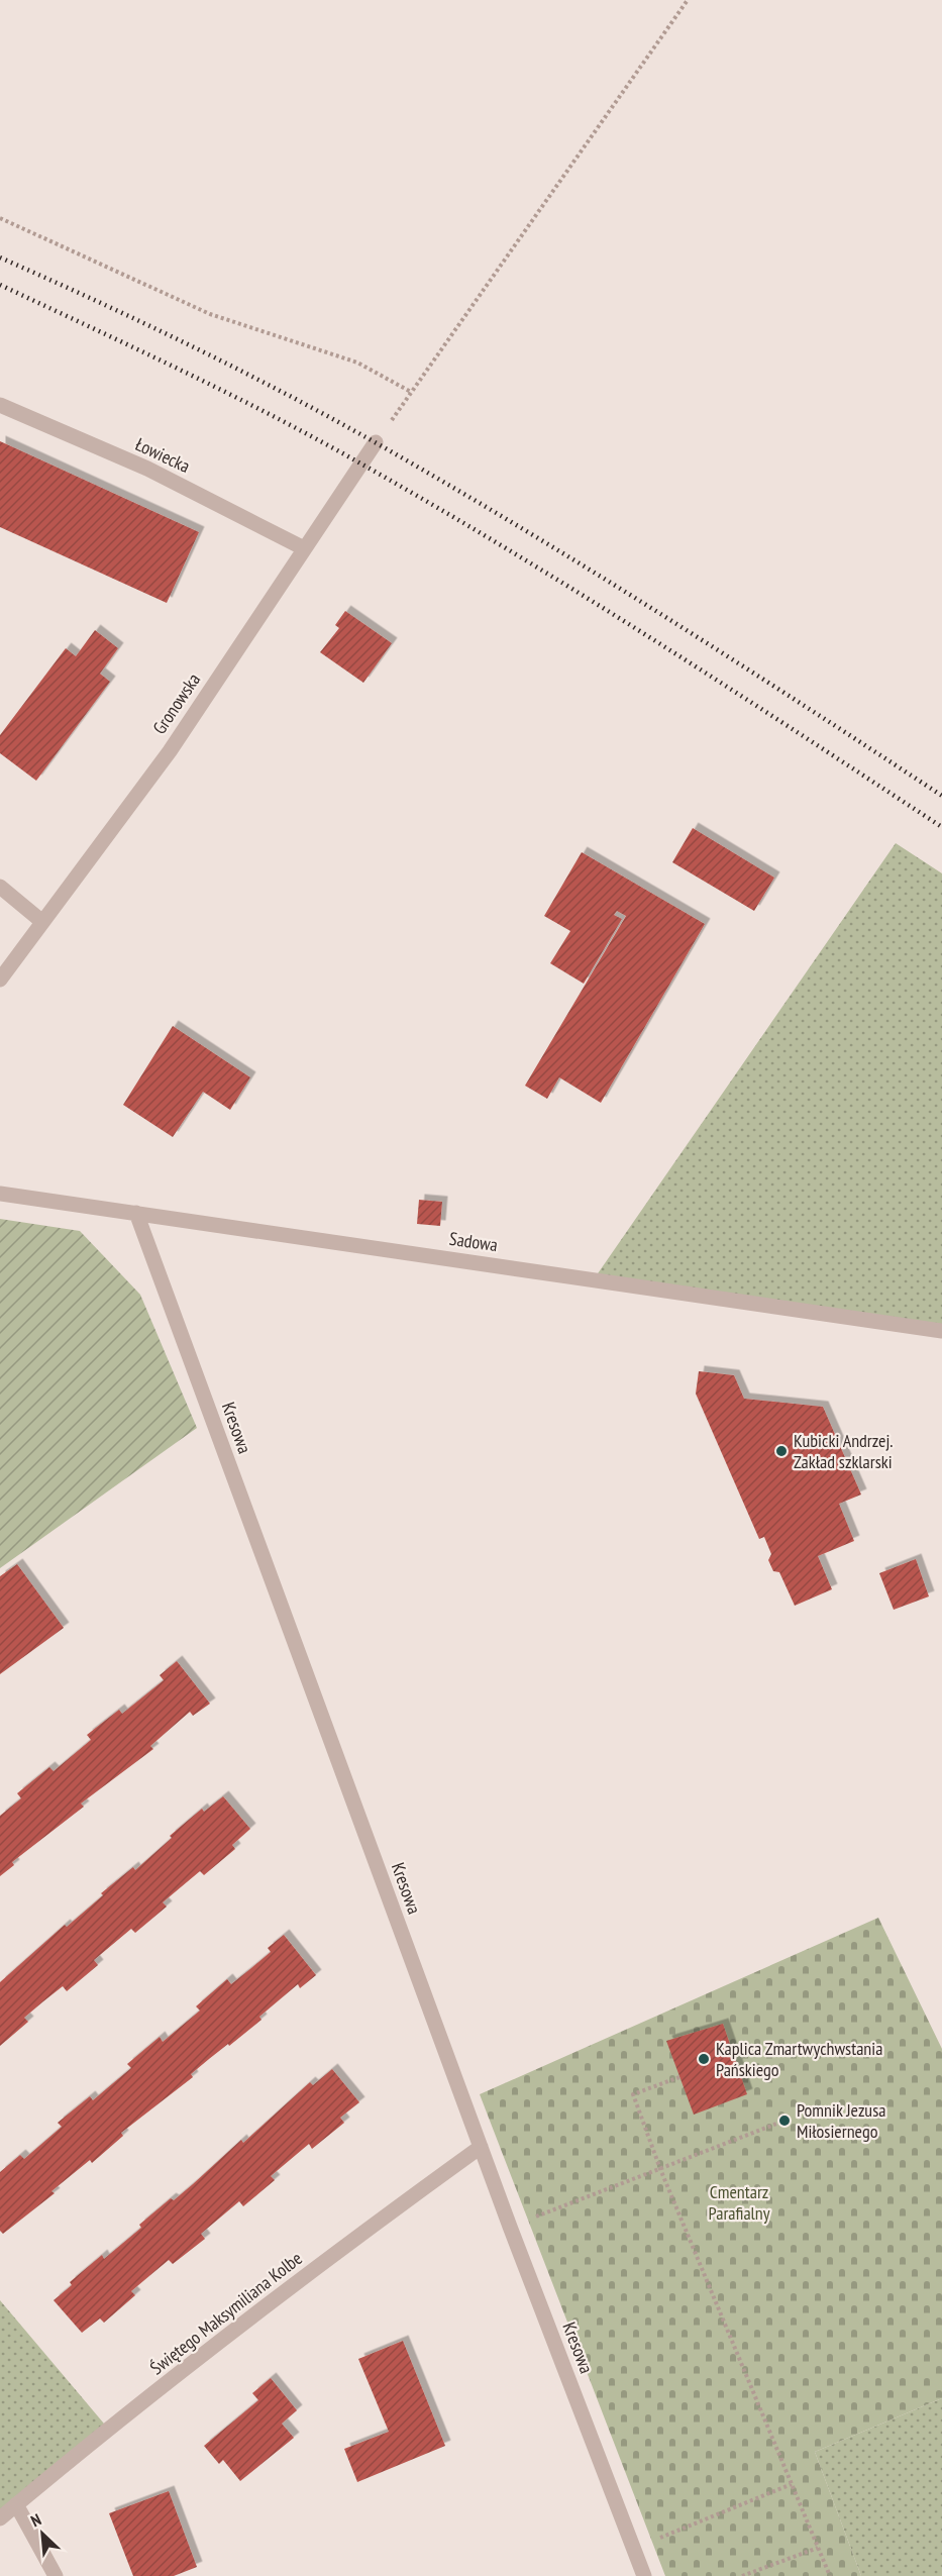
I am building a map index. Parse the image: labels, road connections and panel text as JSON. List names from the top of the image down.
{
  "streets": {
    "street": [
      "Łowiecka",
      "Gronowska",
      "Sadowa",
      "Kresowa",
      "Świętego Maksymiliana Kolbe"
    ]
  },
  "crossings": [
    ["Łowiecka", "Gronowska"],
    ["Sadowa", "Kresowa"],
    ["Kresowa", "Świętego Maksymiliana Kolbe"]
  ],
  "parks": ["Cmentarz Parafialny"],
  "places": ["Kubicki Andrzej. Zakład szklarski", "Kaplica Zmartwychwstania Pańskiego", "Pomnik Jezusa Miłosiernego"],
  "north": "top left"
}
